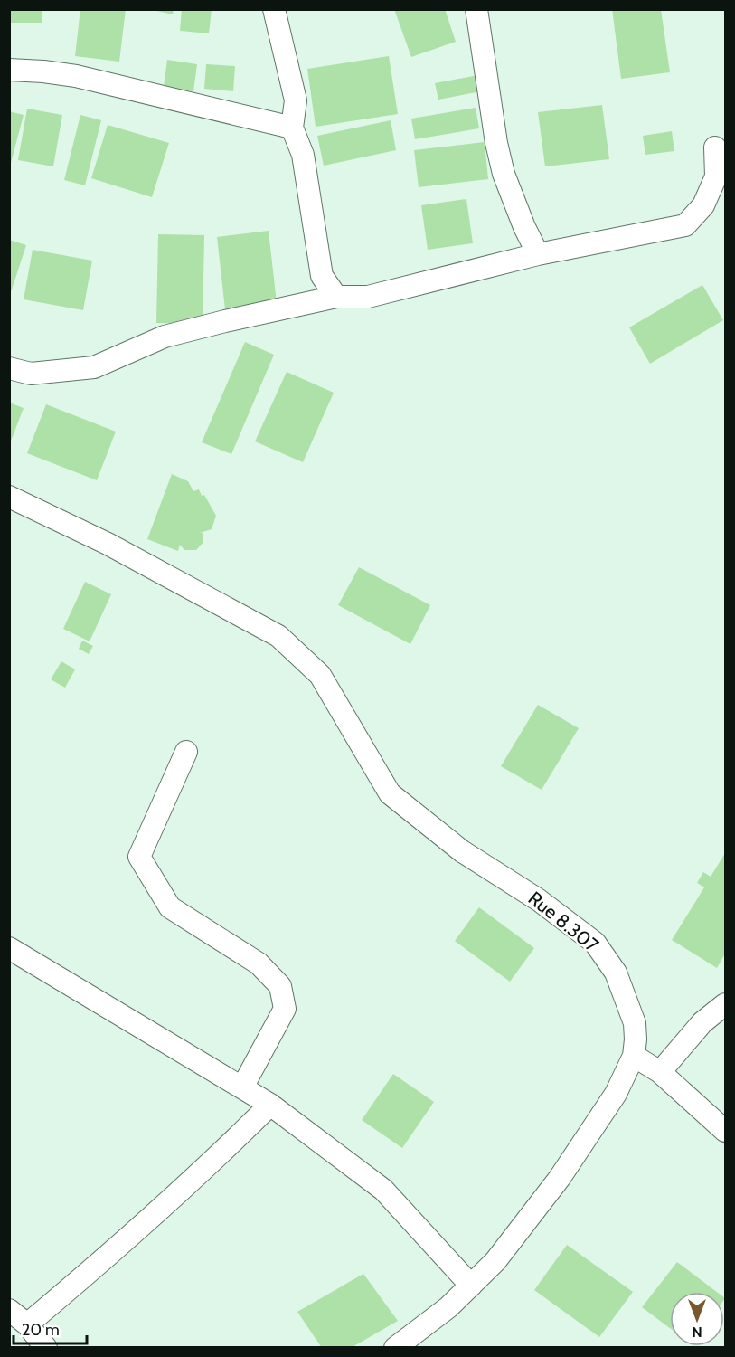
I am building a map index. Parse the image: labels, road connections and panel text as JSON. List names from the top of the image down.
{
  "streets": {
    "street": ["Rue 8.307"]
  },
  "scale_bar": "20 m",
  "north": "bottom"
}
